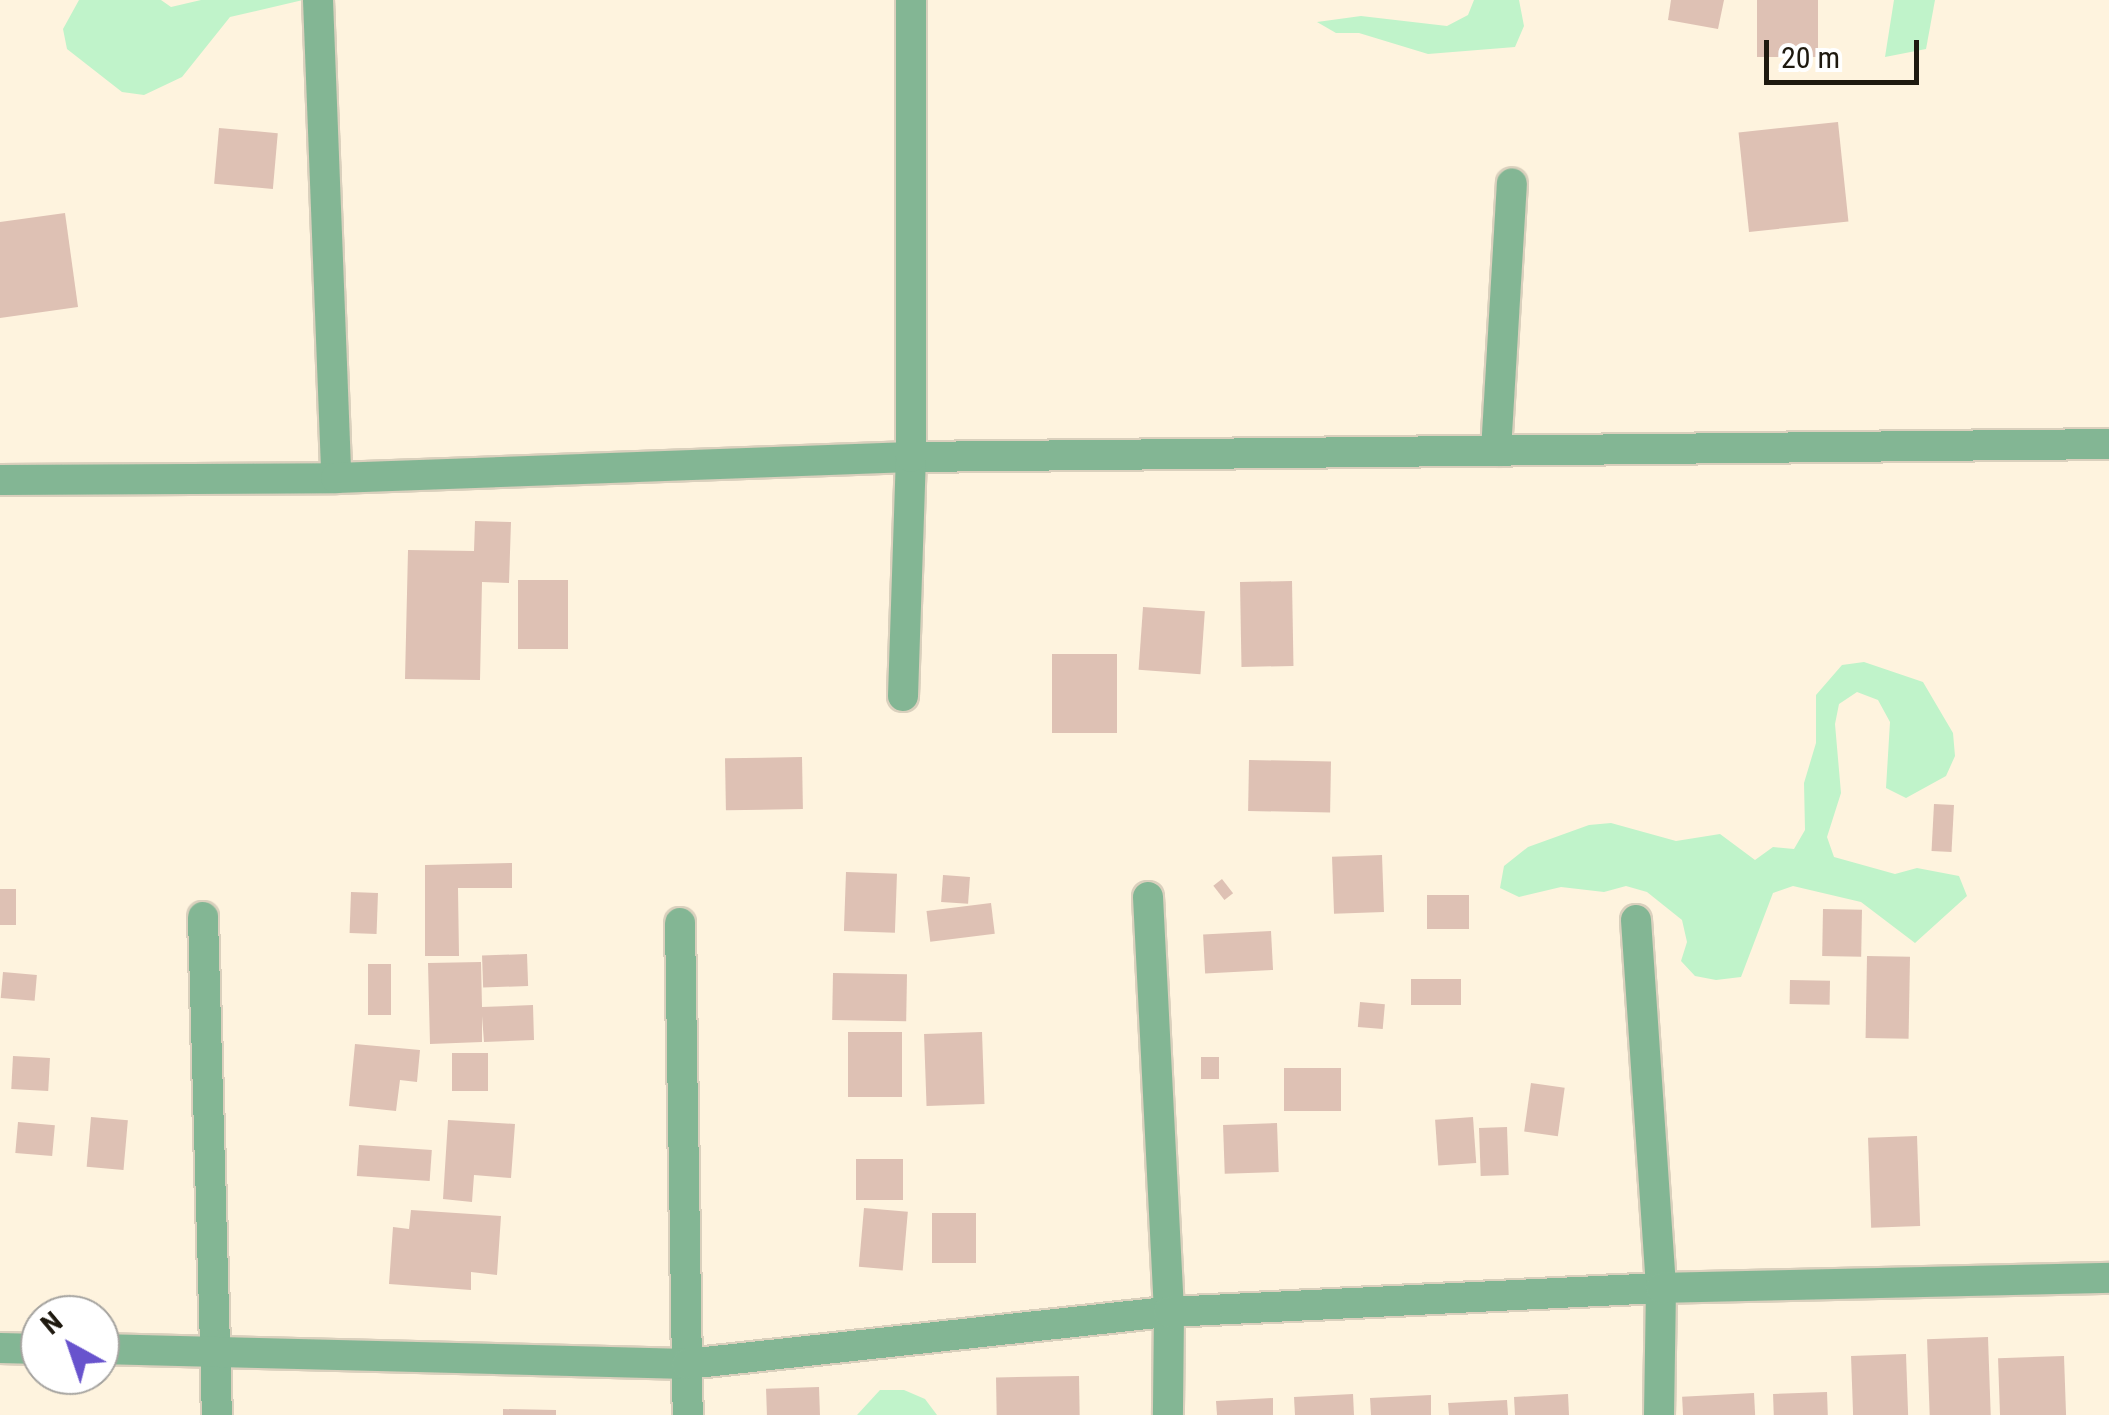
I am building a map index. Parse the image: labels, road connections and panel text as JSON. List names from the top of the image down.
{
  "scale_bar": "20 m",
  "north": "top left"
}
